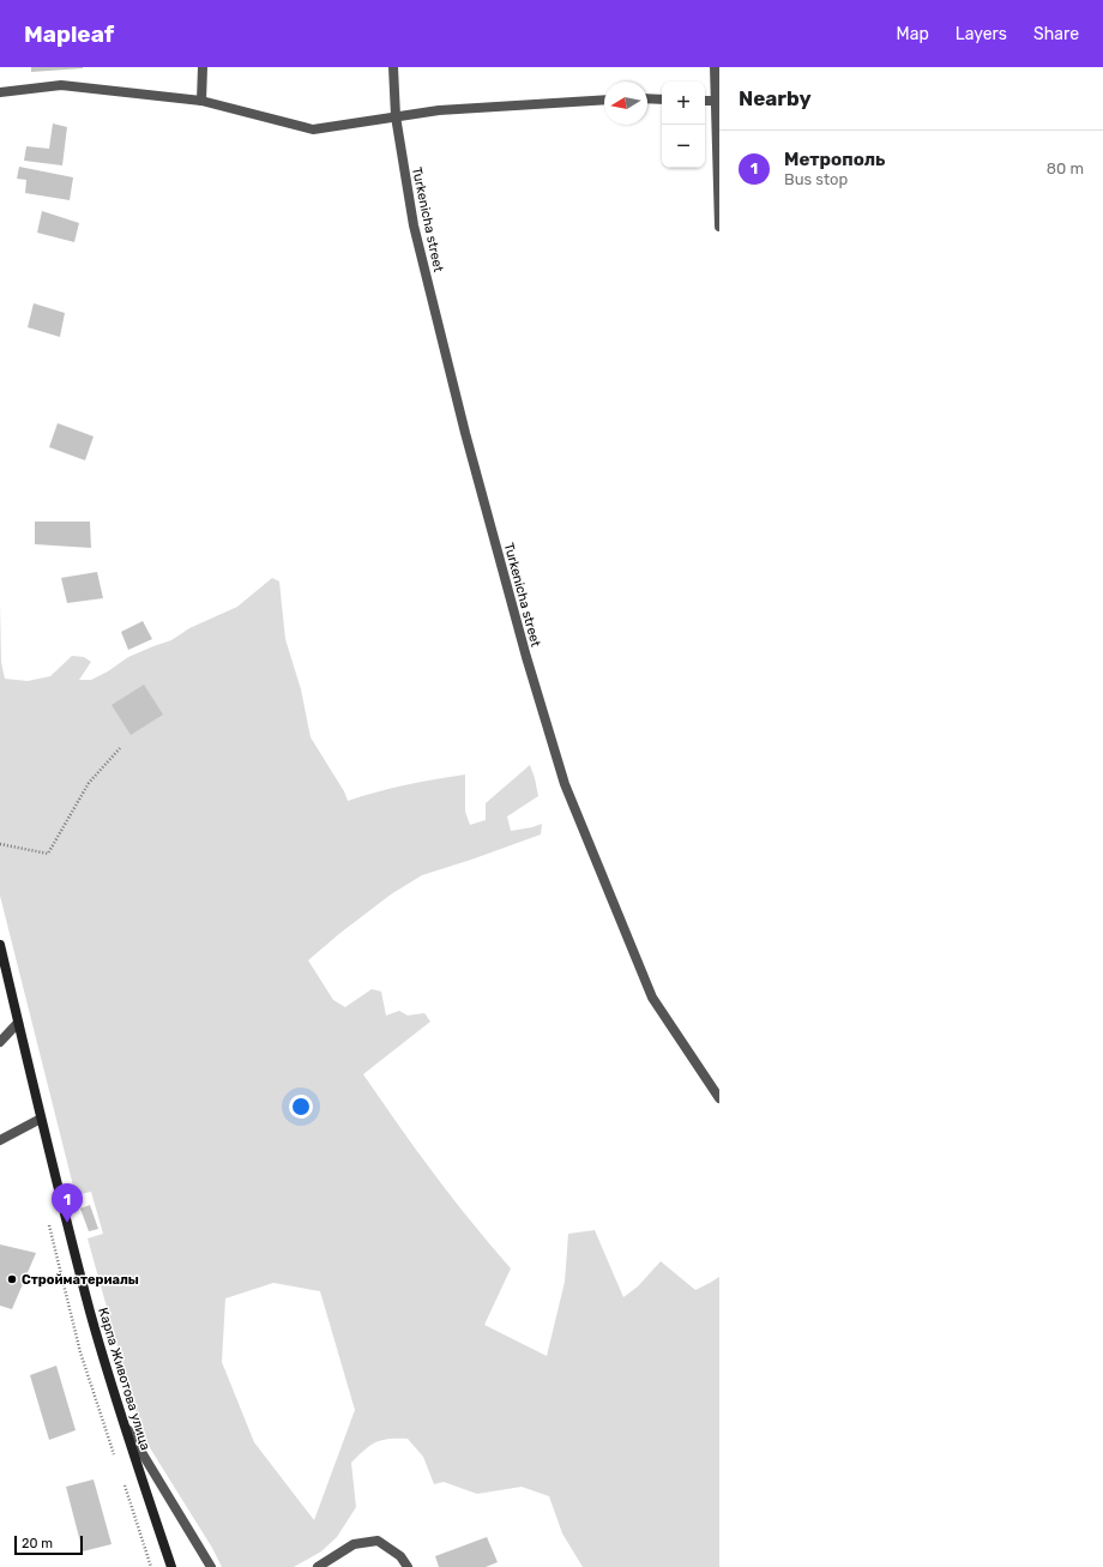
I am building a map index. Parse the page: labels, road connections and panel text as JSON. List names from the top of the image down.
{
  "streets": {
    "main road": ["Карпа Животова улица"],
    "street": ["Turkenicha street"]
  },
  "places": ["Стройматериалы"],
  "scale_bar": "20 m",
  "north": "left",
  "page": {
    "header": "Mapleaf",
    "nav": ["Map", "Layers", "Share"],
    "heading": "Nearby",
    "map_buttons": ["+", "−"],
    "list": [
      {
        "mark": "1",
        "name": "Метрополь",
        "note": "Bus stop",
        "value": "80 m"
      }
    ],
    "pins": "1",
    "scale": "20 m"
  }
}
